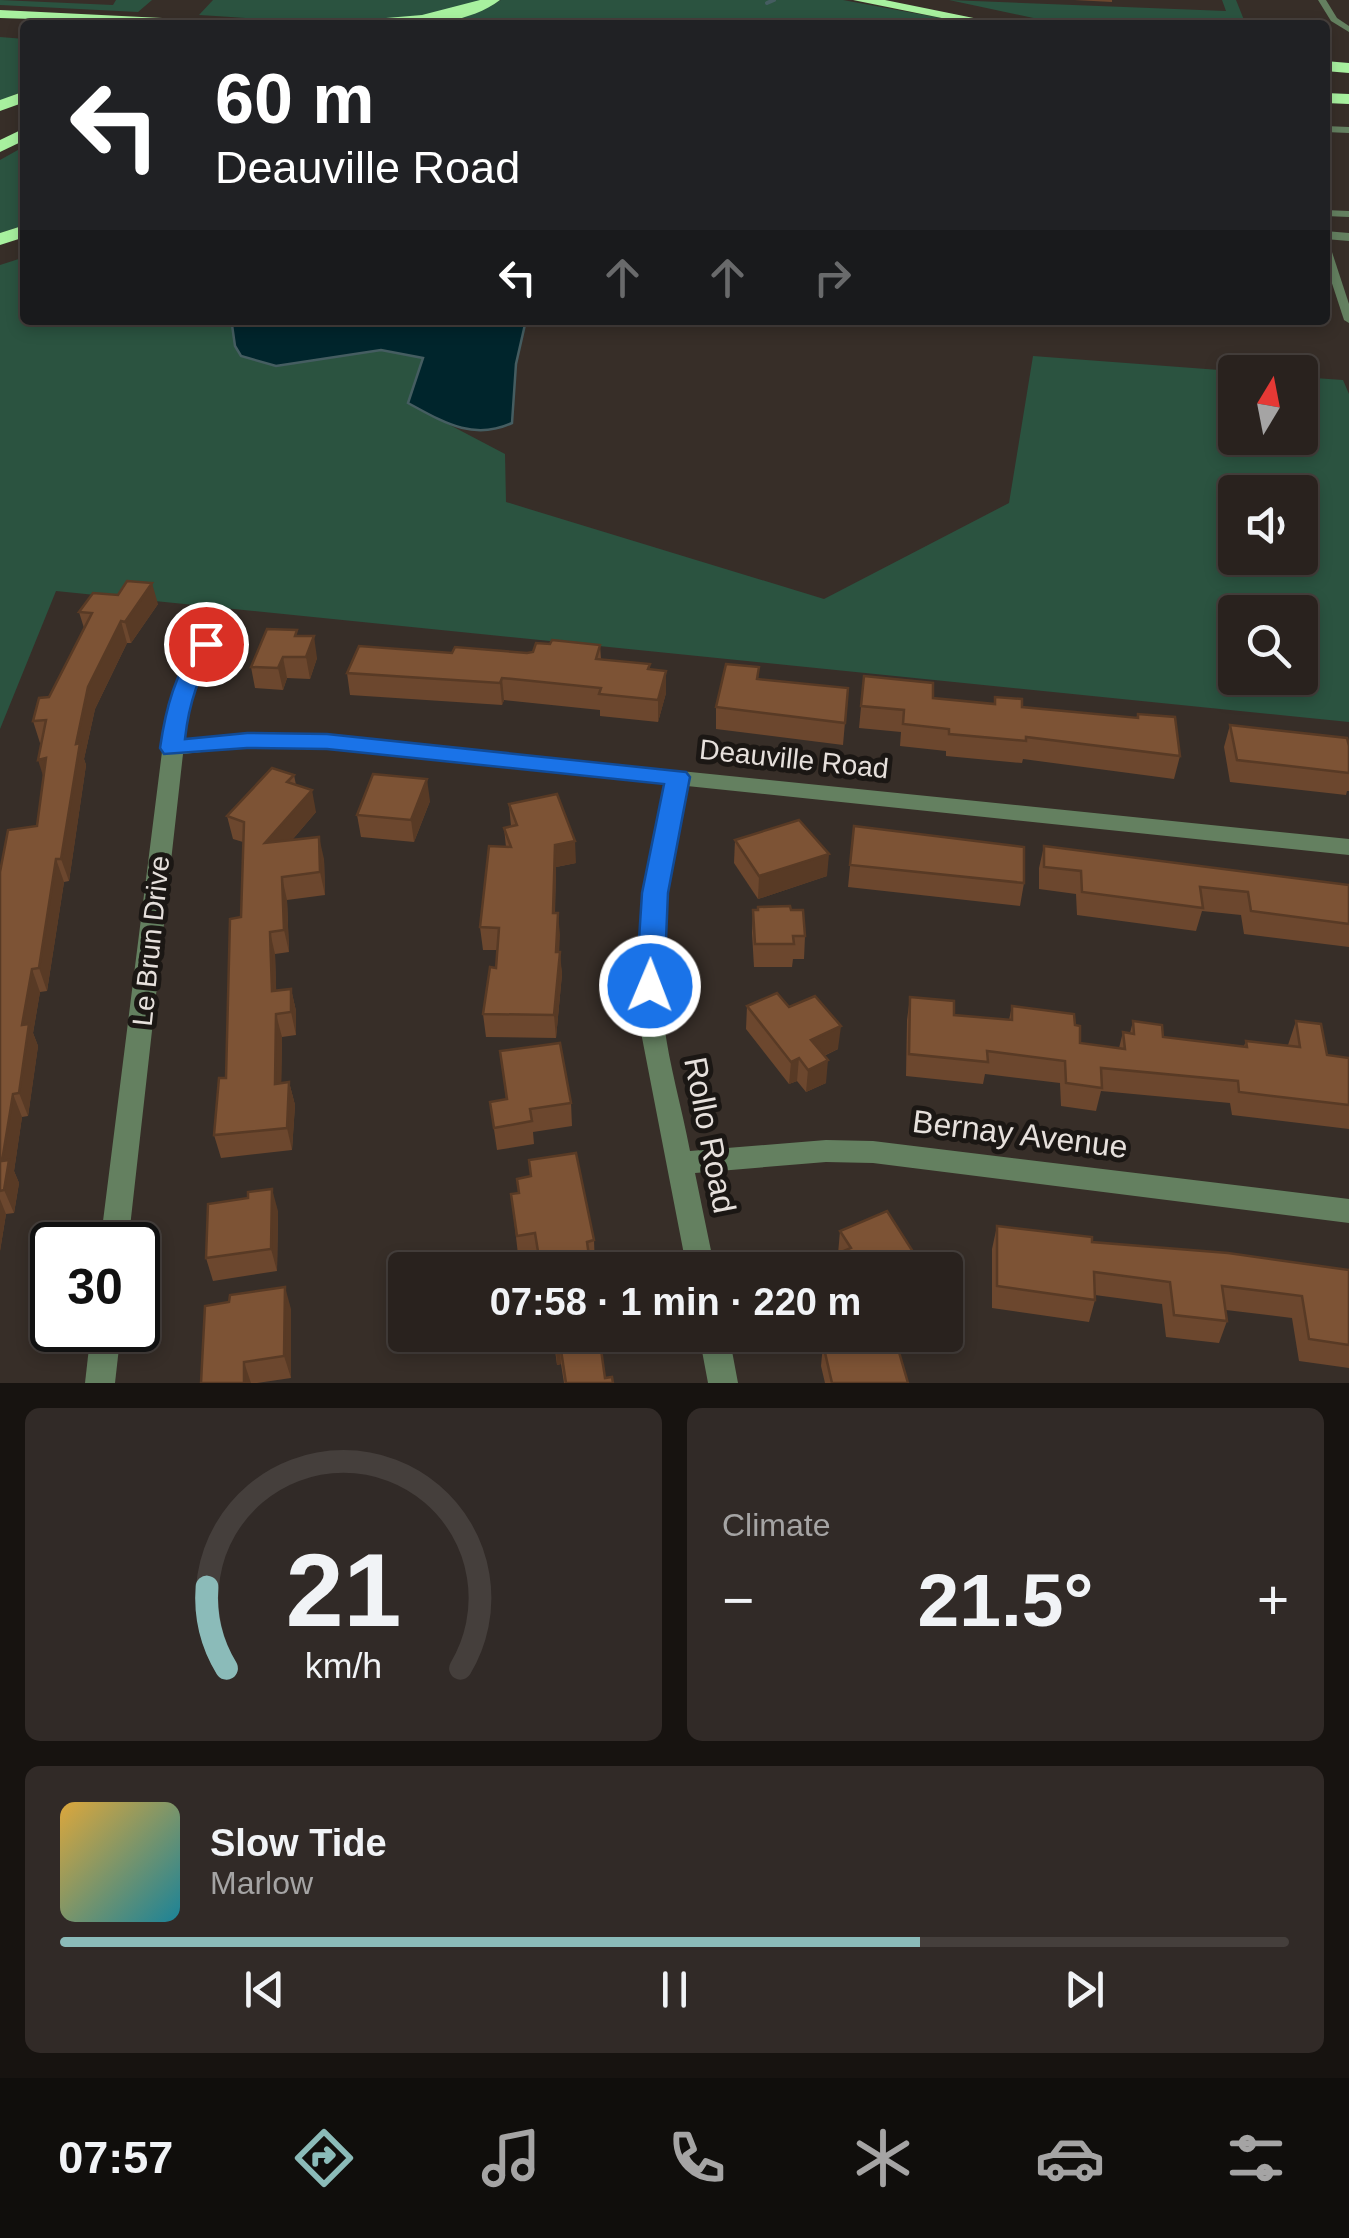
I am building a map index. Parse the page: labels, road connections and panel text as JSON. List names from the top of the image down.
{
  "streets": {
    "street": [
      "Deauville Road",
      "Le Brun Drive",
      "Bernay Avenue",
      "Rollo Road"
    ]
  },
  "crossings": [
    ["Deauville Road", "Le Brun Drive"],
    ["Deauville Road", "Rollo Road"],
    ["Bernay Avenue", "Rollo Road"]
  ],
  "north": "top",
  "page": {
    "turn": ["60 m", "Deauville Road"],
    "limit": "30",
    "trip": "07:58 · 1 min · 220 m",
    "tile": "Climate",
    "heat": ["−", "21.5°", "+"],
    "song": ["Slow Tide", "Marlow"],
    "tabs": "07:57",
    "gauge": ["21", "km/h"]
  }
}
